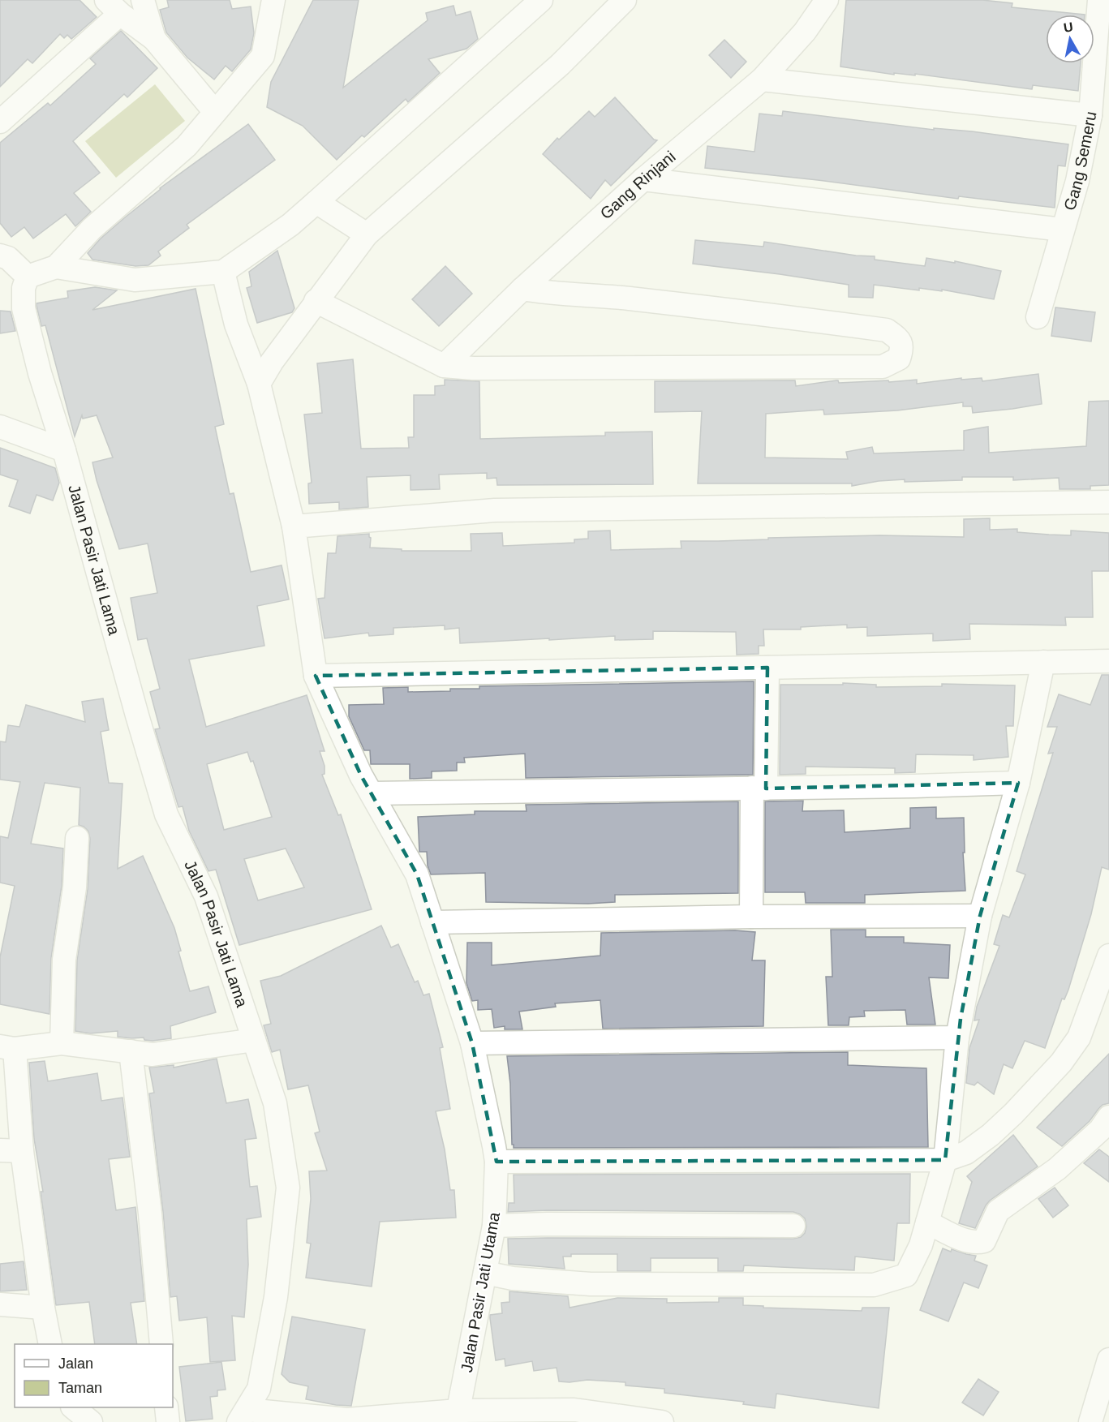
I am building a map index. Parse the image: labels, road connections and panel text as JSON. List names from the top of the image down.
{
  "streets": {
    "street": [
      "Gang Semeru",
      "Gang Rinjani",
      "Jalan Pasir Jati Lama",
      "Jalan Pasir Jati Utama"
    ]
  },
  "legend": ["Jalan", "Taman"],
  "north": "top"
}
